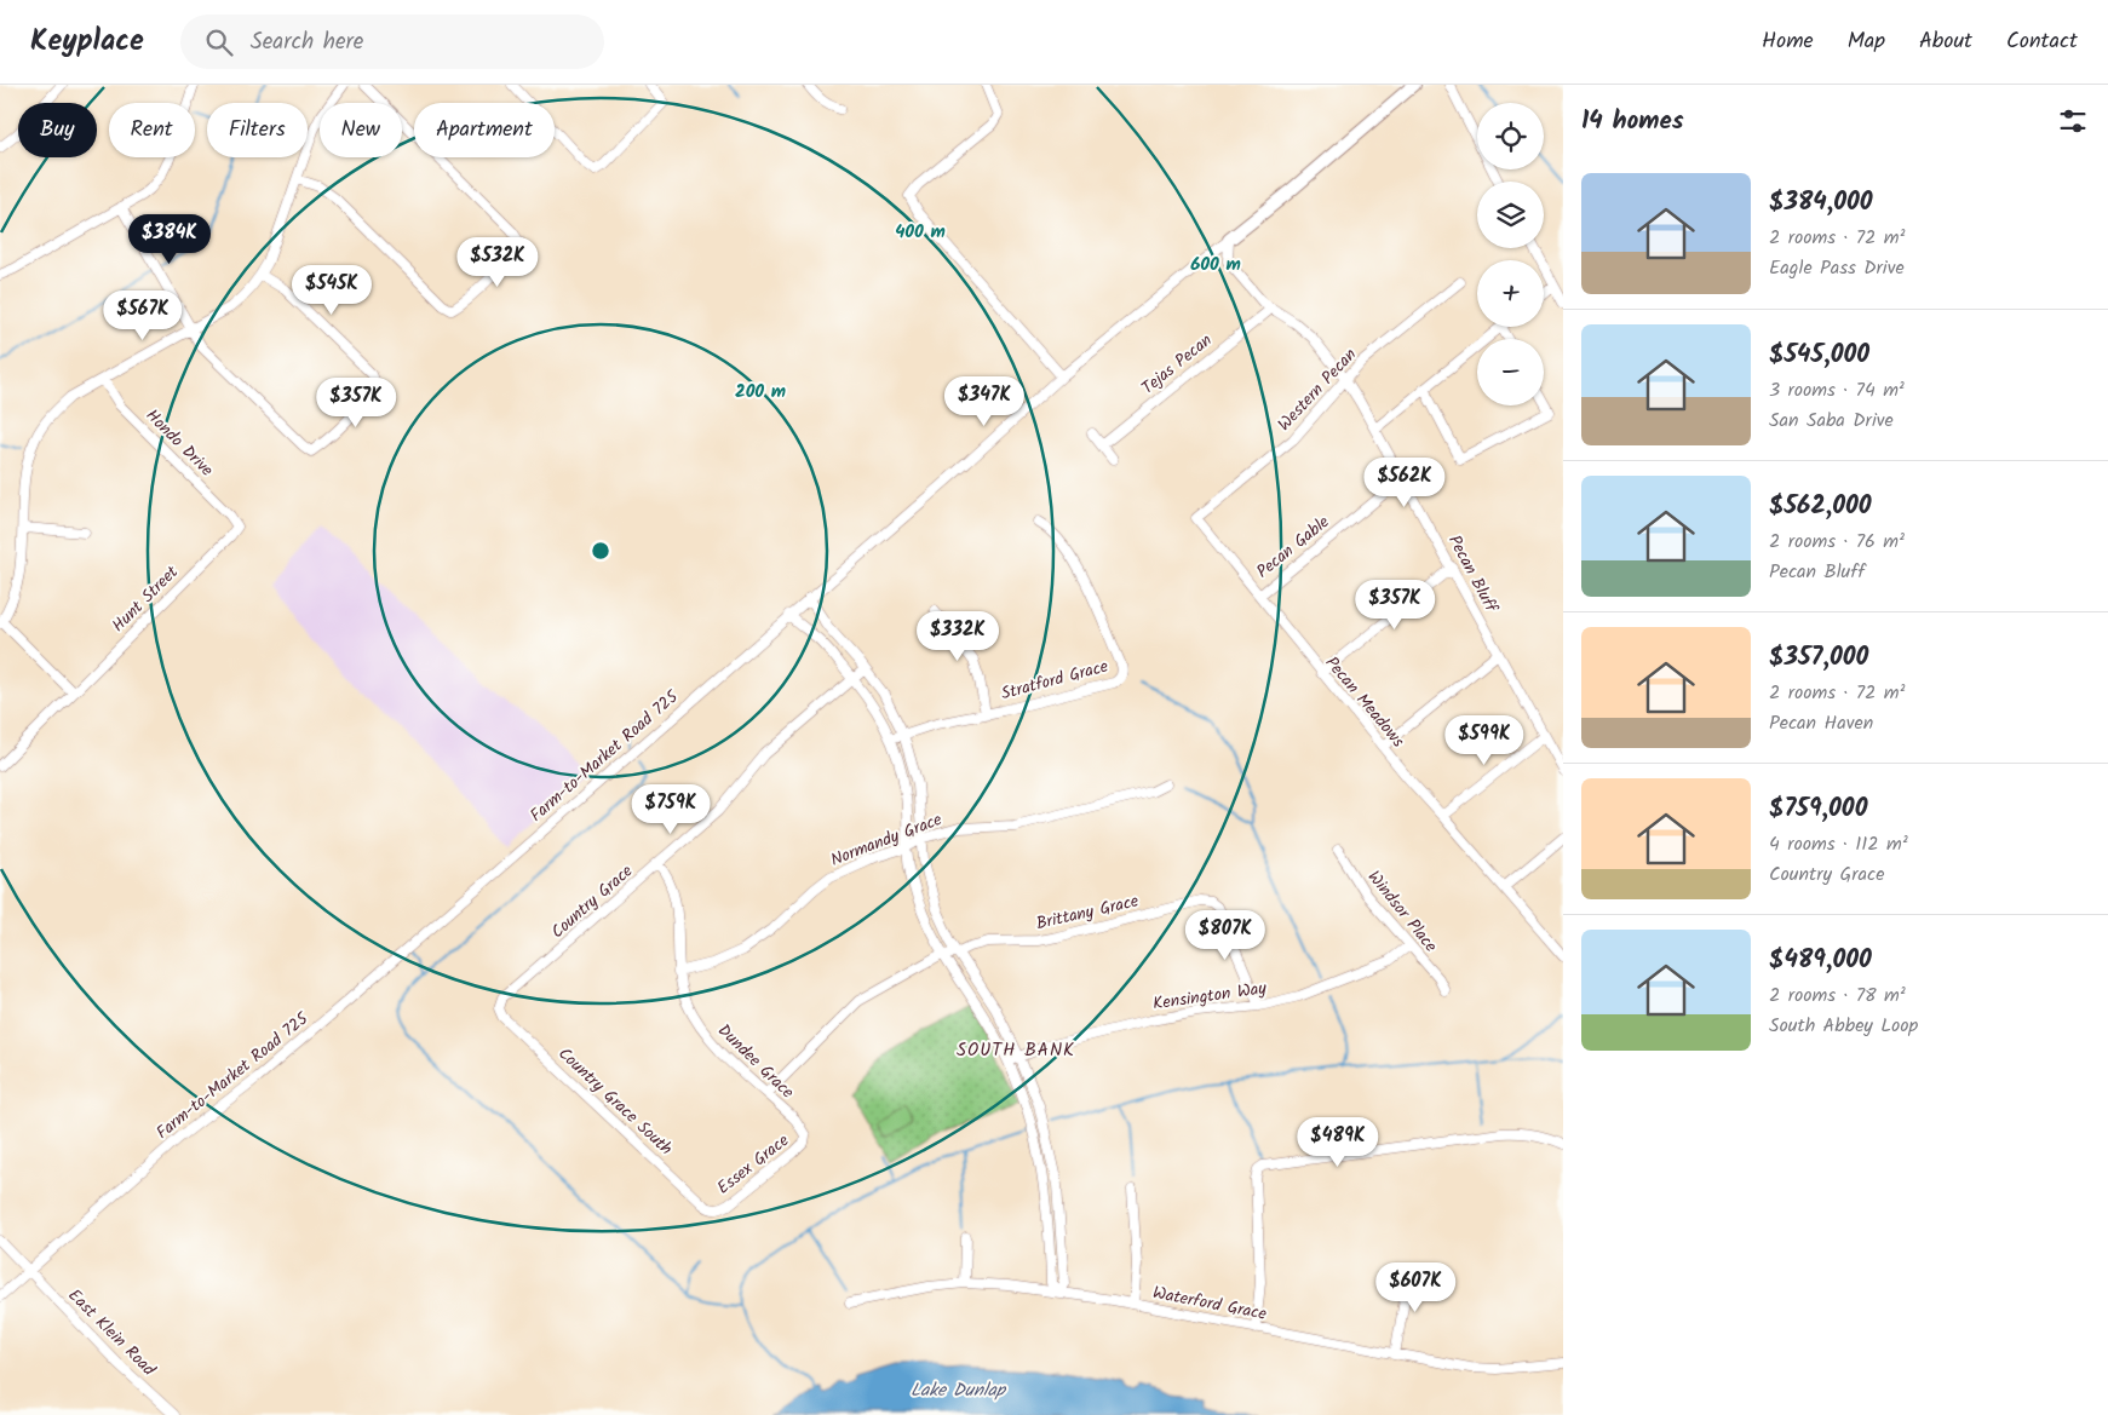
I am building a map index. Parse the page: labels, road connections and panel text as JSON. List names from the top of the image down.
{
  "streets": {
    "street": [
      "Tejas Pecan",
      "Western Pecan",
      "Hondo Drive",
      "Pecan Gable",
      "Pecan Bluff",
      "Hunt Street",
      "Stratford Grace",
      "Pecan Meadows",
      "Farm-to-Market Road 725",
      "Normandy Grace",
      "Country Grace",
      "Windsor Place",
      "Brittany Grace",
      "Kensington Way",
      "Dundee Grace",
      "Country Grace South",
      "Essex Grace",
      "Waterford Grace",
      "East Klein Road"
    ]
  },
  "crossings": [
    ["Tejas Pecan", "Pecan Bluff"],
    ["Western Pecan", "Pecan Bluff"],
    ["Western Pecan", "Pecan Meadows"],
    ["Hondo Drive", "Hunt Street"],
    ["Pecan Gable", "Pecan Bluff"],
    ["Pecan Gable", "Pecan Meadows"],
    ["Farm-to-Market Road 725", "East Klein Road"],
    ["Normandy Grace", "Dundee Grace"],
    ["Country Grace", "Dundee Grace"],
    ["Country Grace", "Country Grace South"],
    ["Windsor Place", "Kensington Way"],
    ["Brittany Grace", "Kensington Way"],
    ["Brittany Grace", "Dundee Grace"],
    ["Dundee Grace", "Essex Grace"],
    ["Country Grace South", "Essex Grace"]
  ],
  "districts": ["SOUTH BANK"],
  "water": ["Lake Dunlap"],
  "page": {
    "header": "Keyplace",
    "search": "Search here",
    "nav": [
      "Home",
      "Map",
      "About",
      "Contact"
    ],
    "heading": "14 homes",
    "map_buttons": ["+", "−"],
    "chip": [
      "Buy",
      "Rent",
      "Filters",
      "New",
      "Apartment"
    ],
    "list": [
      {
        "name": "$384,000",
        "note": "2 rooms · 72 m² · Eagle Pass Drive"
      },
      {
        "name": "$545,000",
        "note": "3 rooms · 74 m² · San Saba Drive"
      },
      {
        "name": "$562,000",
        "note": "2 rooms · 76 m² · Pecan Bluff"
      },
      {
        "name": "$357,000",
        "note": "2 rooms · 72 m² · Pecan Haven"
      },
      {
        "name": "$759,000",
        "note": "4 rooms · 112 m² · Country Grace"
      },
      {
        "name": "$489,000",
        "note": "2 rooms · 78 m² · South Abbey Loop"
      }
    ],
    "price": [
      "$384K",
      "$532K",
      "$545K",
      "$567K",
      "$347K",
      "$357K",
      "$562K",
      "$357K",
      "$332K",
      "$599K",
      "$759K",
      "$807K",
      "$489K",
      "$607K"
    ]
  },
  "rings": ["400 m", "600 m", "200 m"]
}
